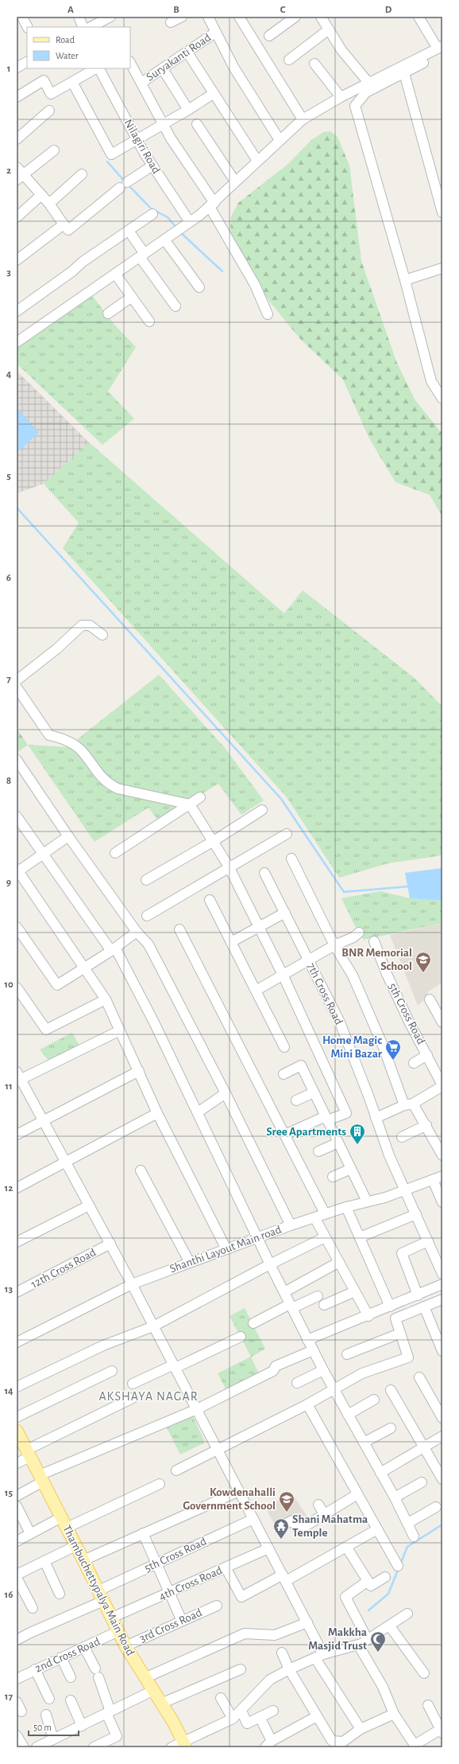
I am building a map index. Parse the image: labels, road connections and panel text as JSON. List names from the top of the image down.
{
  "streets": {
    "main road": ["Thambuchettypalya Main Road"],
    "street": [
      "Suryakanti Road",
      "Nilagiri Road",
      "7th Cross Road",
      "5th Cross Road",
      "Shanthi Layout Main road",
      "12th Cross Road",
      "4th Cross Road",
      "3rd Cross Road",
      "2nd Cross Road"
    ]
  },
  "crossings": [
    ["7th Cross Road", "Shanthi Layout Main road"],
    ["5th Cross Road", "Thambuchettypalya Main Road"],
    ["4th Cross Road", "Thambuchettypalya Main Road"],
    ["Thambuchettypalya Main Road", "3rd Cross Road"],
    ["Thambuchettypalya Main Road", "2nd Cross Road"]
  ],
  "districts": ["AKSHAYA NAGAR"],
  "places": {
    "school or university": ["BNR Memorial School", "Kowdenahalli Government School"],
    "supermarket": ["Home Magic Mini Bazar"],
    "building": ["Sree Apartments"],
    "temple": ["Shani Mahatma Temple"],
    "mosque": ["Makkha Masjid Trust"]
  },
  "legend": ["Road", "Water"],
  "scale_bar": "50 m",
  "grid": {
    "columns": [
      "A",
      "B",
      "C",
      "D"
    ],
    "rows": [
      "1",
      "2",
      "3",
      "4",
      "5",
      "6",
      "7",
      "8",
      "9",
      "10",
      "11",
      "12",
      "13",
      "14",
      "15",
      "16",
      "17"
    ]
  }
}
